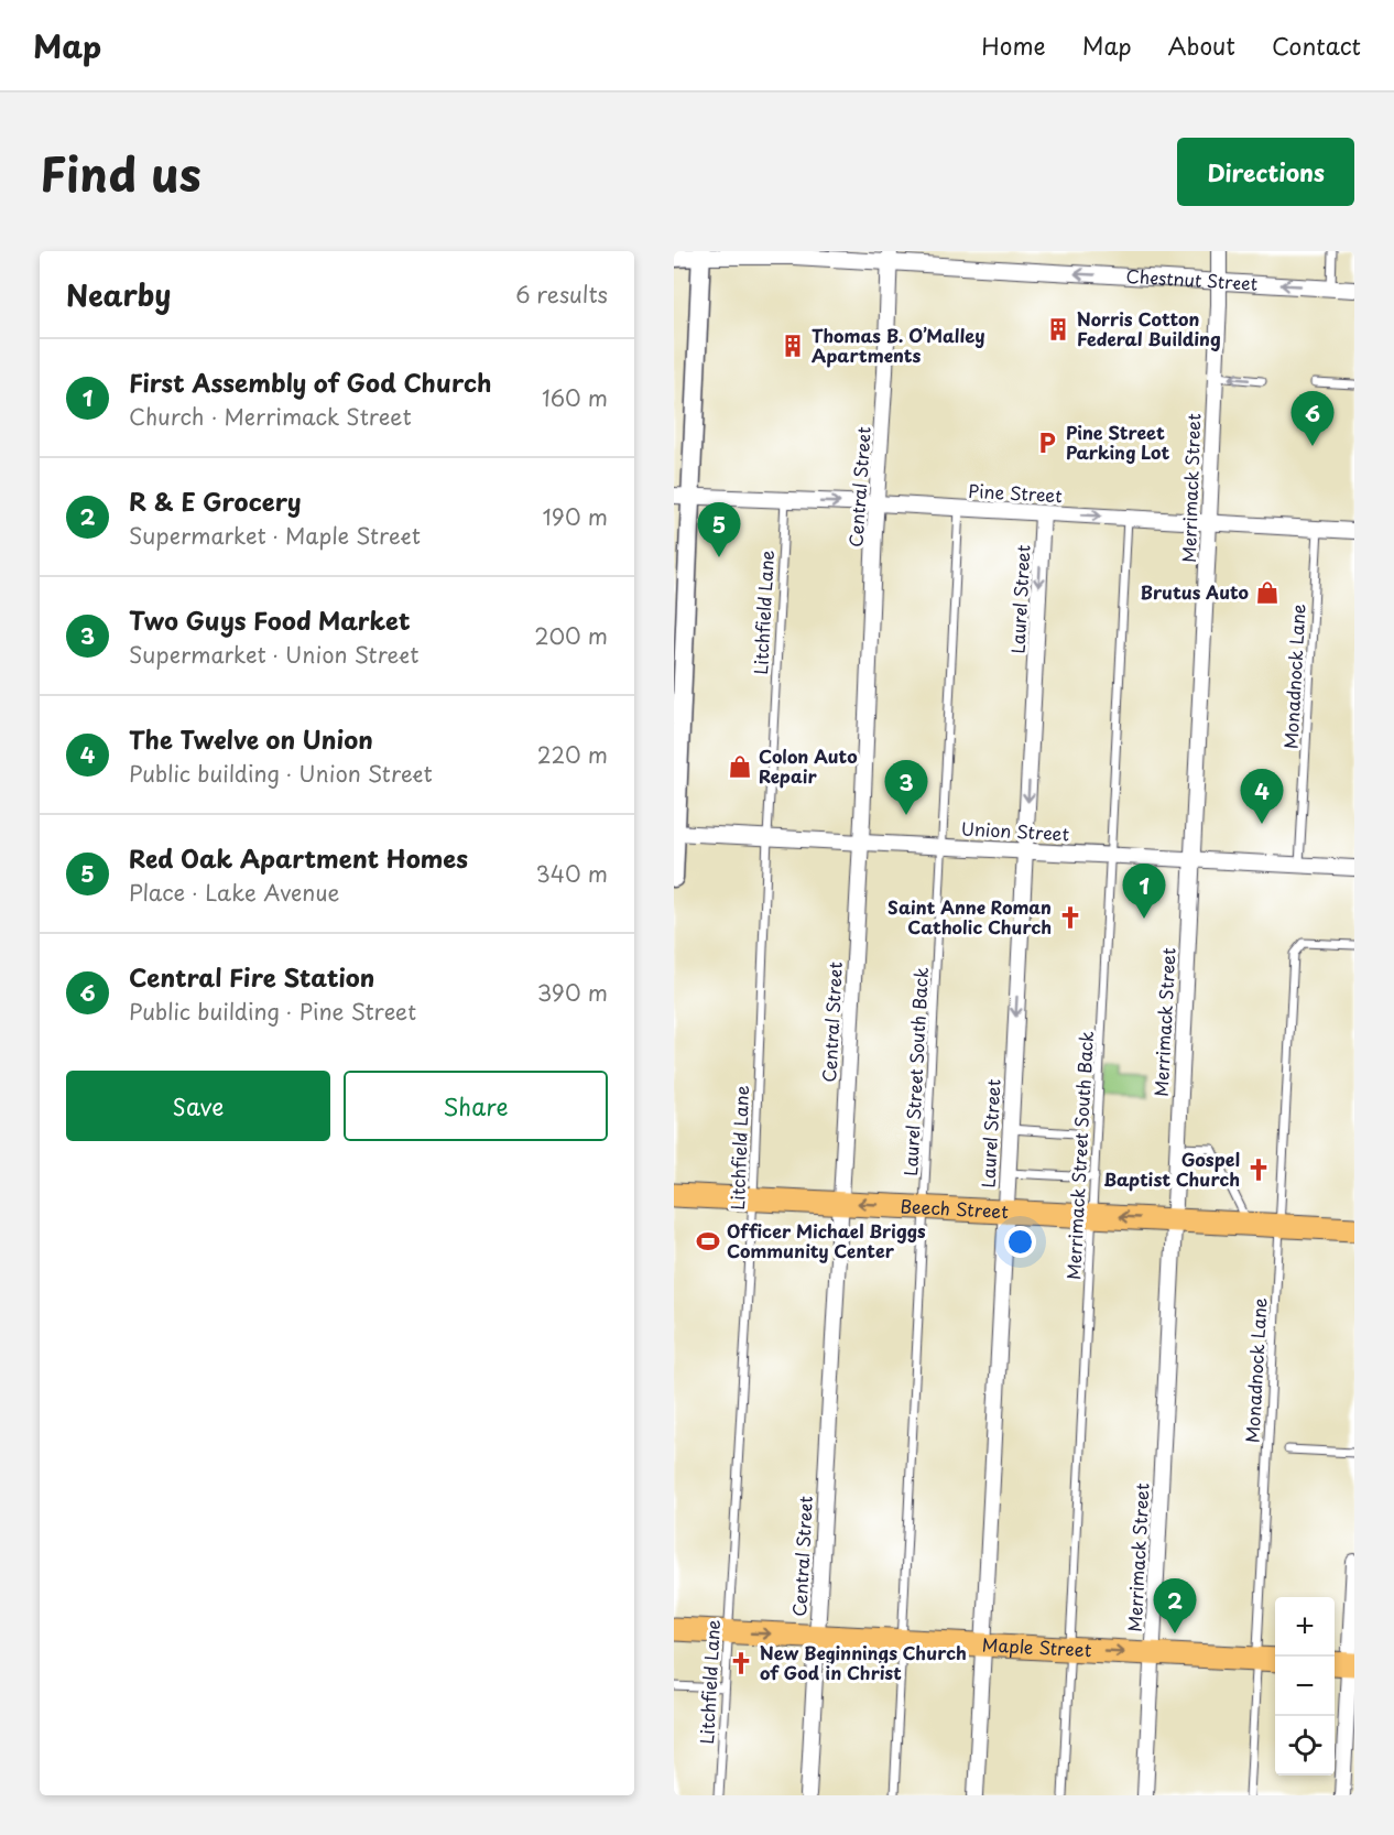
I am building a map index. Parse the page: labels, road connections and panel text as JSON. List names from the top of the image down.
{
  "streets": {
    "main road": ["Beech Street", "Maple Street"],
    "street": [
      "Chestnut Street",
      "Central Street",
      "Merrimack Street",
      "Pine Street",
      "Laurel Street",
      "Union Street"
    ],
    "lane": [
      "Litchfield Lane",
      "Monadnock Lane",
      "Laurel Street South Back",
      "Merrimack Street South Back"
    ]
  },
  "crossings": [
    ["Chestnut Street", "Central Street"],
    ["Chestnut Street", "Merrimack Street"],
    ["Central Street", "Pine Street"],
    ["Central Street", "Union Street"],
    ["Central Street", "Beech Street"],
    ["Central Street", "Maple Street"],
    ["Merrimack Street", "Pine Street"],
    ["Merrimack Street", "Union Street"],
    ["Merrimack Street", "Beech Street"],
    ["Merrimack Street", "Maple Street"],
    ["Pine Street", "Laurel Street"],
    ["Pine Street", "Litchfield Lane"],
    ["Pine Street", "Monadnock Lane"],
    ["Pine Street", "Laurel Street South Back"],
    ["Pine Street", "Merrimack Street South Back"],
    ["Laurel Street", "Union Street"],
    ["Laurel Street", "Beech Street"],
    ["Laurel Street", "Maple Street"],
    ["Litchfield Lane", "Union Street"],
    ["Litchfield Lane", "Beech Street"],
    ["Litchfield Lane", "Maple Street"],
    ["Monadnock Lane", "Union Street"],
    ["Monadnock Lane", "Beech Street"],
    ["Monadnock Lane", "Maple Street"],
    ["Union Street", "Laurel Street South Back"],
    ["Union Street", "Merrimack Street South Back"],
    ["Laurel Street South Back", "Beech Street"],
    ["Laurel Street South Back", "Maple Street"],
    ["Merrimack Street South Back", "Beech Street"],
    ["Merrimack Street South Back", "Maple Street"]
  ],
  "one_way": ["Chestnut Street", "Laurel Street"],
  "places": {
    "building": ["Norris Cotton Federal Building", "Thomas B. O’Malley Apartments"],
    "parking": ["Pine Street Parking Lot"],
    "shop": ["Brutus Auto", "Colon Auto Repair"],
    "church": ["Saint Anne Roman Catholic Church", "Gospel Baptist Church", "New Beginnings Church of God in Christ"],
    "sports": ["Officer Michael Briggs Community Center"]
  },
  "page": {
    "header": "Map",
    "nav": [
      "Home",
      "Map",
      "About",
      "Contact"
    ],
    "title": "Find us",
    "buttons": [
      "Directions",
      ["Save", "Share"]
    ],
    "heading": ["Nearby", "6 results"],
    "list": [
      {
        "mark": "1",
        "name": "First Assembly of God Church",
        "note": "Church · Merrimack Street",
        "value": "160 m"
      },
      {
        "mark": "2",
        "name": "R & E Grocery",
        "note": "Supermarket · Maple Street",
        "value": "190 m"
      },
      {
        "mark": "3",
        "name": "Two Guys Food Market",
        "note": "Supermarket · Union Street",
        "value": "200 m"
      },
      {
        "mark": "4",
        "name": "The Twelve on Union",
        "note": "Public building · Union Street",
        "value": "220 m"
      },
      {
        "mark": "5",
        "name": "Red Oak Apartment Homes",
        "note": "Place · Lake Avenue",
        "value": "340 m"
      },
      {
        "mark": "6",
        "name": "Central Fire Station",
        "note": "Public building · Pine Street",
        "value": "390 m"
      }
    ],
    "pins": [
      "6",
      "5",
      "3",
      "4",
      "1",
      "2"
    ],
    "map_buttons": ["+", "−"]
  }
}
